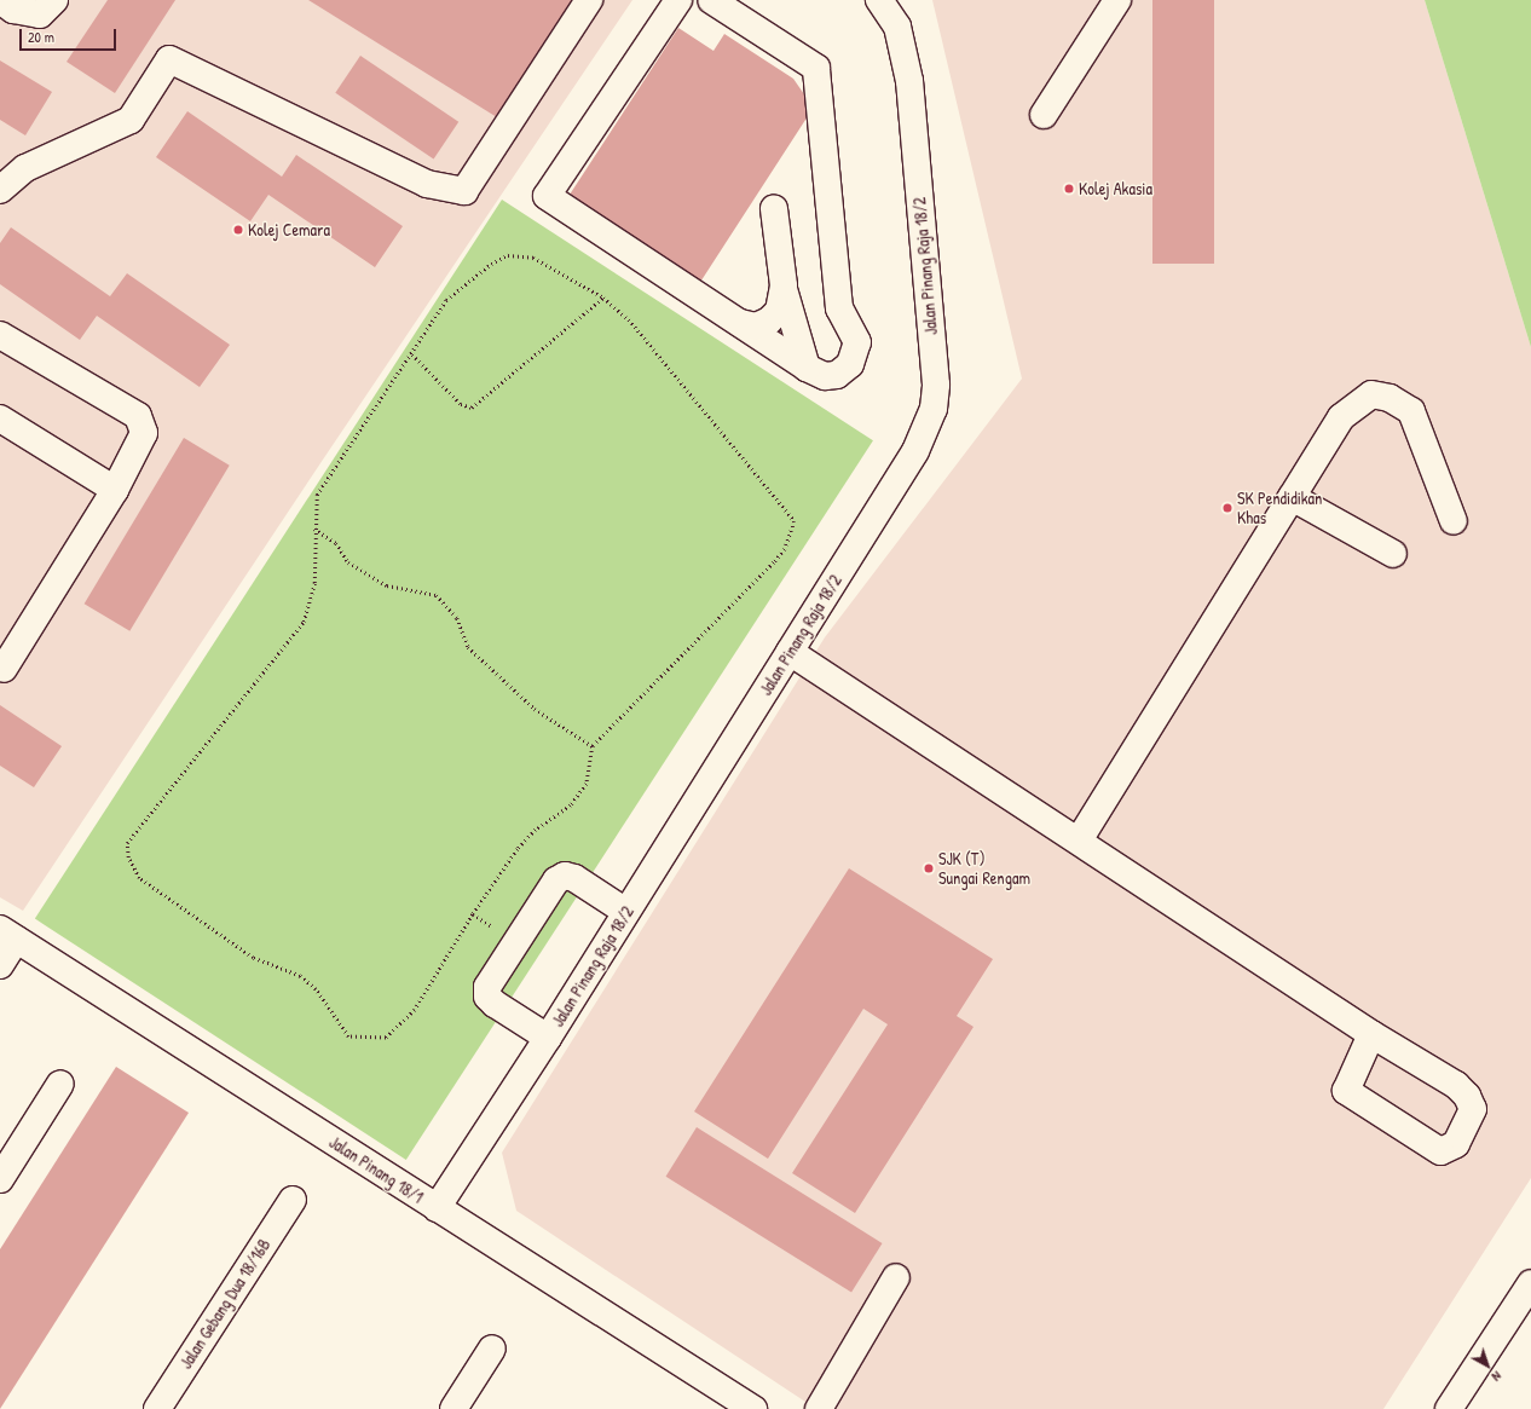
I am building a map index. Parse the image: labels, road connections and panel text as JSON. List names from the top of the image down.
{
  "streets": {
    "street": ["Jalan Pinang Raja 18/2", "Jalan Pinang 18/1", "Jalan Gebang Dua 18/16B"]
  },
  "crossings": [
    ["Jalan Pinang Raja 18/2", "Jalan Pinang 18/1"]
  ],
  "places": [
    "Kolej Akasia",
    "Kolej Cemara",
    "SK Pendidikan Khas",
    "SJK (T) Sungai Rengam"
  ],
  "scale_bar": "20 m",
  "north": "bottom right"
}
